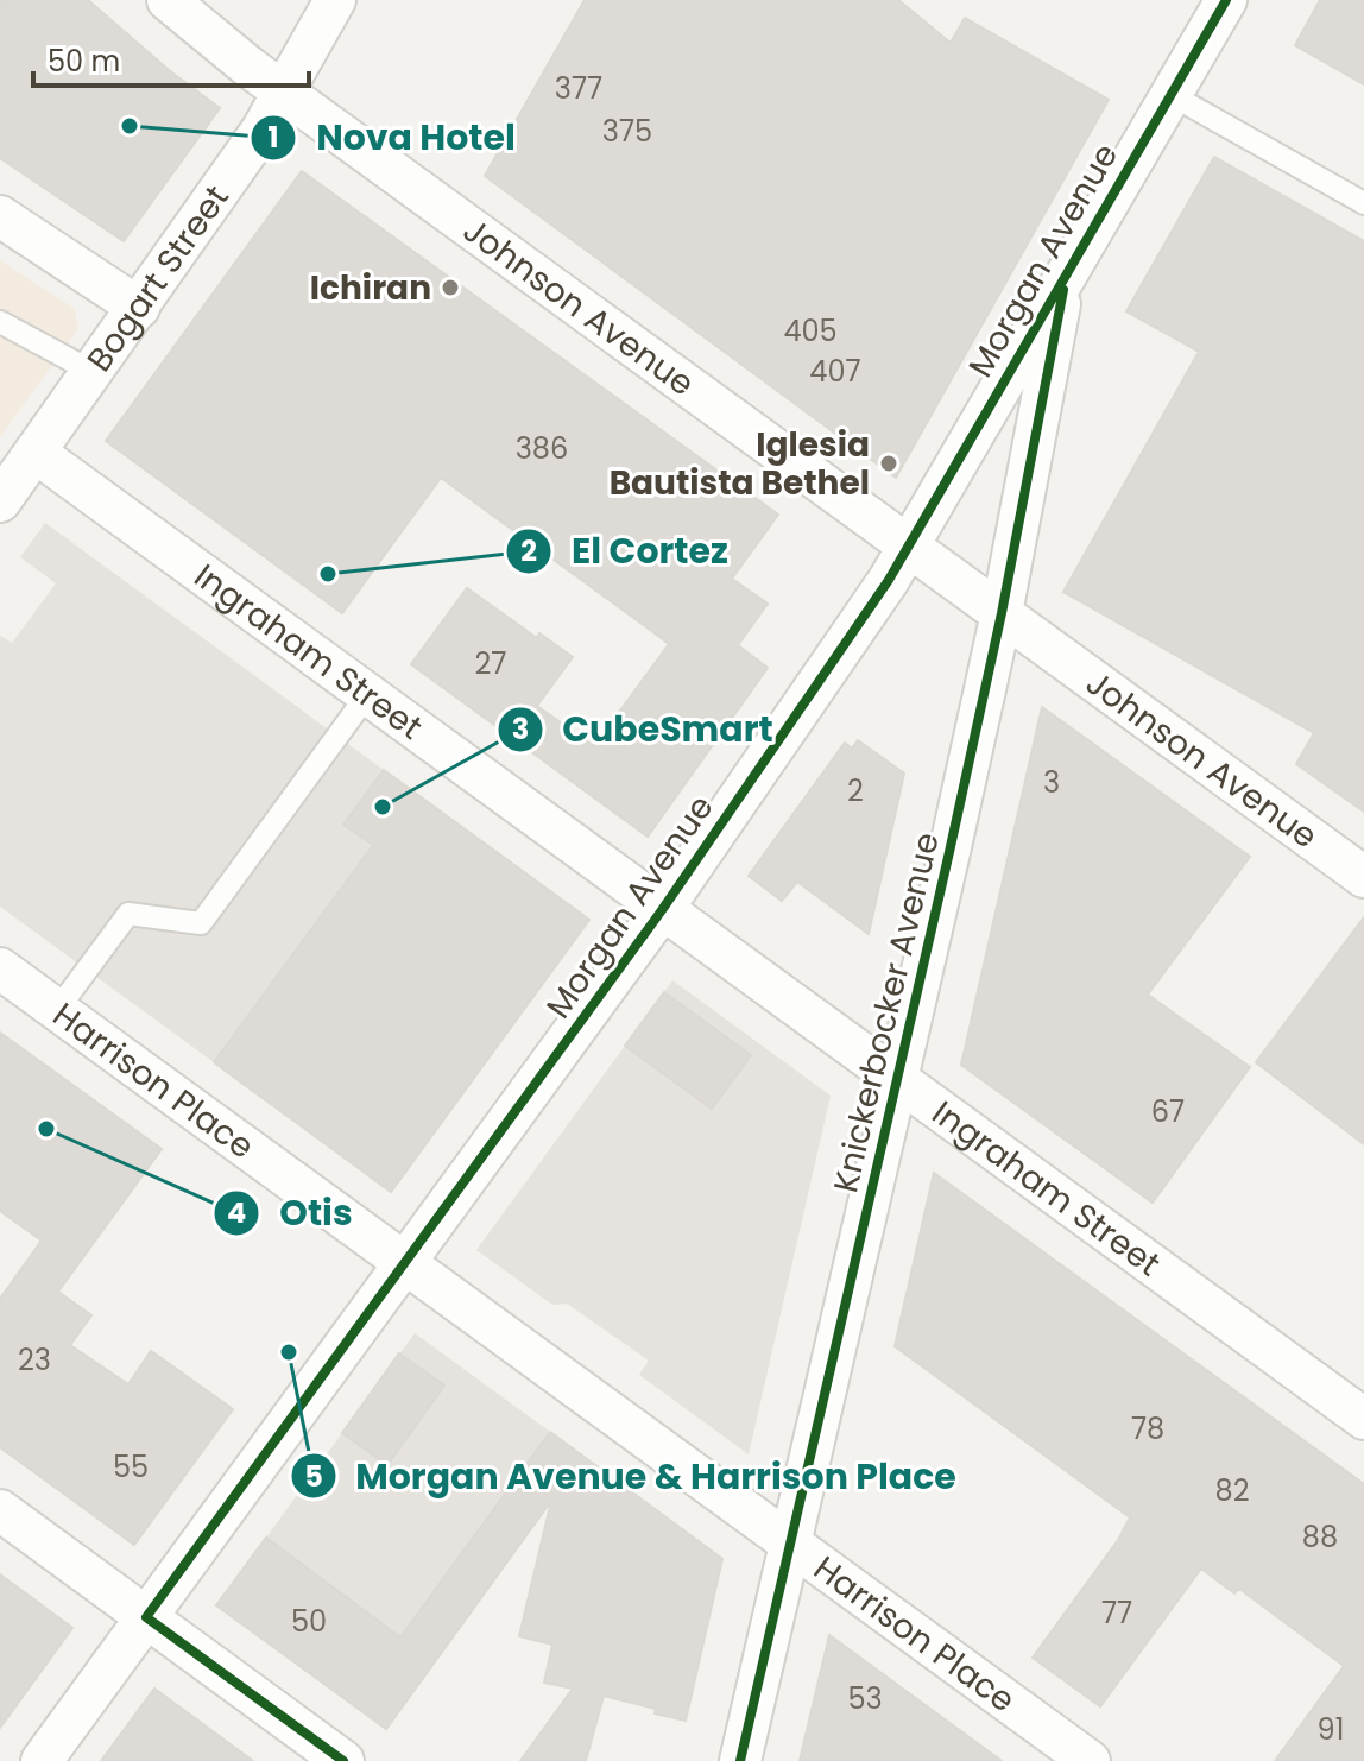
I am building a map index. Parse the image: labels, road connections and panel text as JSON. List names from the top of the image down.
{
  "streets": {
    "street": [
      "Morgan Avenue",
      "Bogart Street",
      "Johnson Avenue",
      "Ingraham Street",
      "Knickerbocker Avenue",
      "Harrison Place"
    ]
  },
  "crossings": [
    ["Morgan Avenue", "Johnson Avenue"],
    ["Morgan Avenue", "Ingraham Street"],
    ["Morgan Avenue", "Knickerbocker Avenue"],
    ["Morgan Avenue", "Harrison Place"],
    ["Bogart Street", "Johnson Avenue"],
    ["Bogart Street", "Ingraham Street"],
    ["Johnson Avenue", "Knickerbocker Avenue"],
    ["Ingraham Street", "Knickerbocker Avenue"],
    ["Knickerbocker Avenue", "Harrison Place"]
  ],
  "places": [
    "Nova Hotel",
    "Ichiran",
    "Iglesia Bautista Bethel",
    "El Cortez",
    "CubeSmart",
    "Otis",
    "Morgan Avenue & Harrison Place"
  ],
  "house_numbers": [
    "377",
    "375",
    "405",
    "407",
    "386",
    "27",
    "3",
    "2",
    "67",
    "23",
    "78",
    "55",
    "82",
    "88",
    "77",
    "50",
    "53",
    "91"
  ],
  "scale_bar": "50 m"
}
